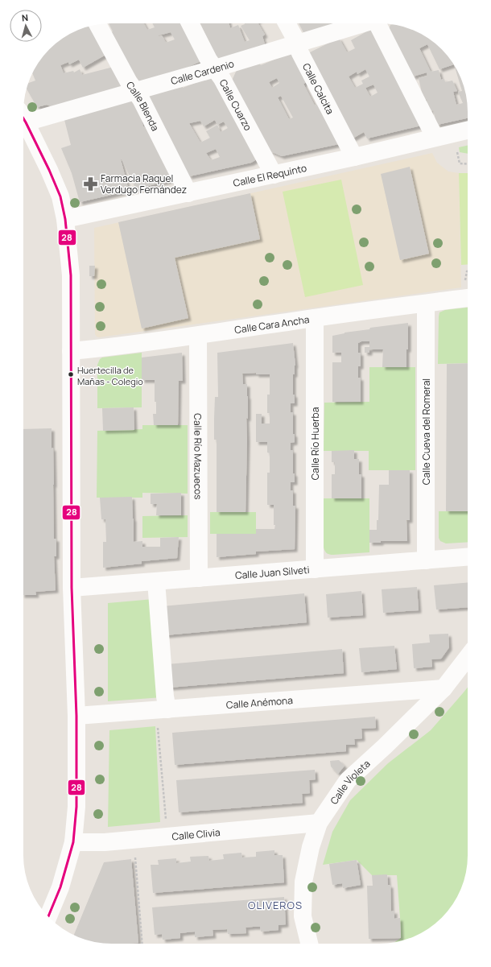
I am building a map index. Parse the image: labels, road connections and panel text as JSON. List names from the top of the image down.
{
  "streets": {
    "street": [
      "Calle Cardenio",
      "Calle Calcita",
      "Calle Cuarzo",
      "Calle Blenda",
      "Calle El Requinto",
      "Calle Cara Ancha",
      "Calle Cueva del Romeral",
      "Calle Río Huerba",
      "Calle Río Mazuecos",
      "Calle Juan Silveti",
      "Calle Anémona",
      "Calle Violeta",
      "Calle Clivia"
    ]
  },
  "crossings": [
    ["Calle Cardenio", "Calle Calcita"],
    ["Calle Cardenio", "Calle Cuarzo"],
    ["Calle Cardenio", "Calle Blenda"],
    ["Calle Calcita", "Calle El Requinto"],
    ["Calle Cuarzo", "Calle El Requinto"],
    ["Calle Blenda", "Calle El Requinto"],
    ["Calle Cara Ancha", "Calle Cueva del Romeral"],
    ["Calle Cara Ancha", "Calle Río Huerba"],
    ["Calle Cara Ancha", "Calle Río Mazuecos"],
    ["Calle Cueva del Romeral", "Calle Juan Silveti"],
    ["Calle Río Huerba", "Calle Juan Silveti"],
    ["Calle Río Mazuecos", "Calle Juan Silveti"],
    ["Calle Anémona", "Calle Violeta"],
    ["Calle Violeta", "Calle Clivia"]
  ],
  "districts": ["OLIVEROS"],
  "places": {
    "pharmacy": ["Farmacia Raquel Verdugo Fernández"],
    "other": ["Huertecilla de Mañas - Colegio"]
  },
  "lines": ["transit line 28"],
  "north": "top"
}
